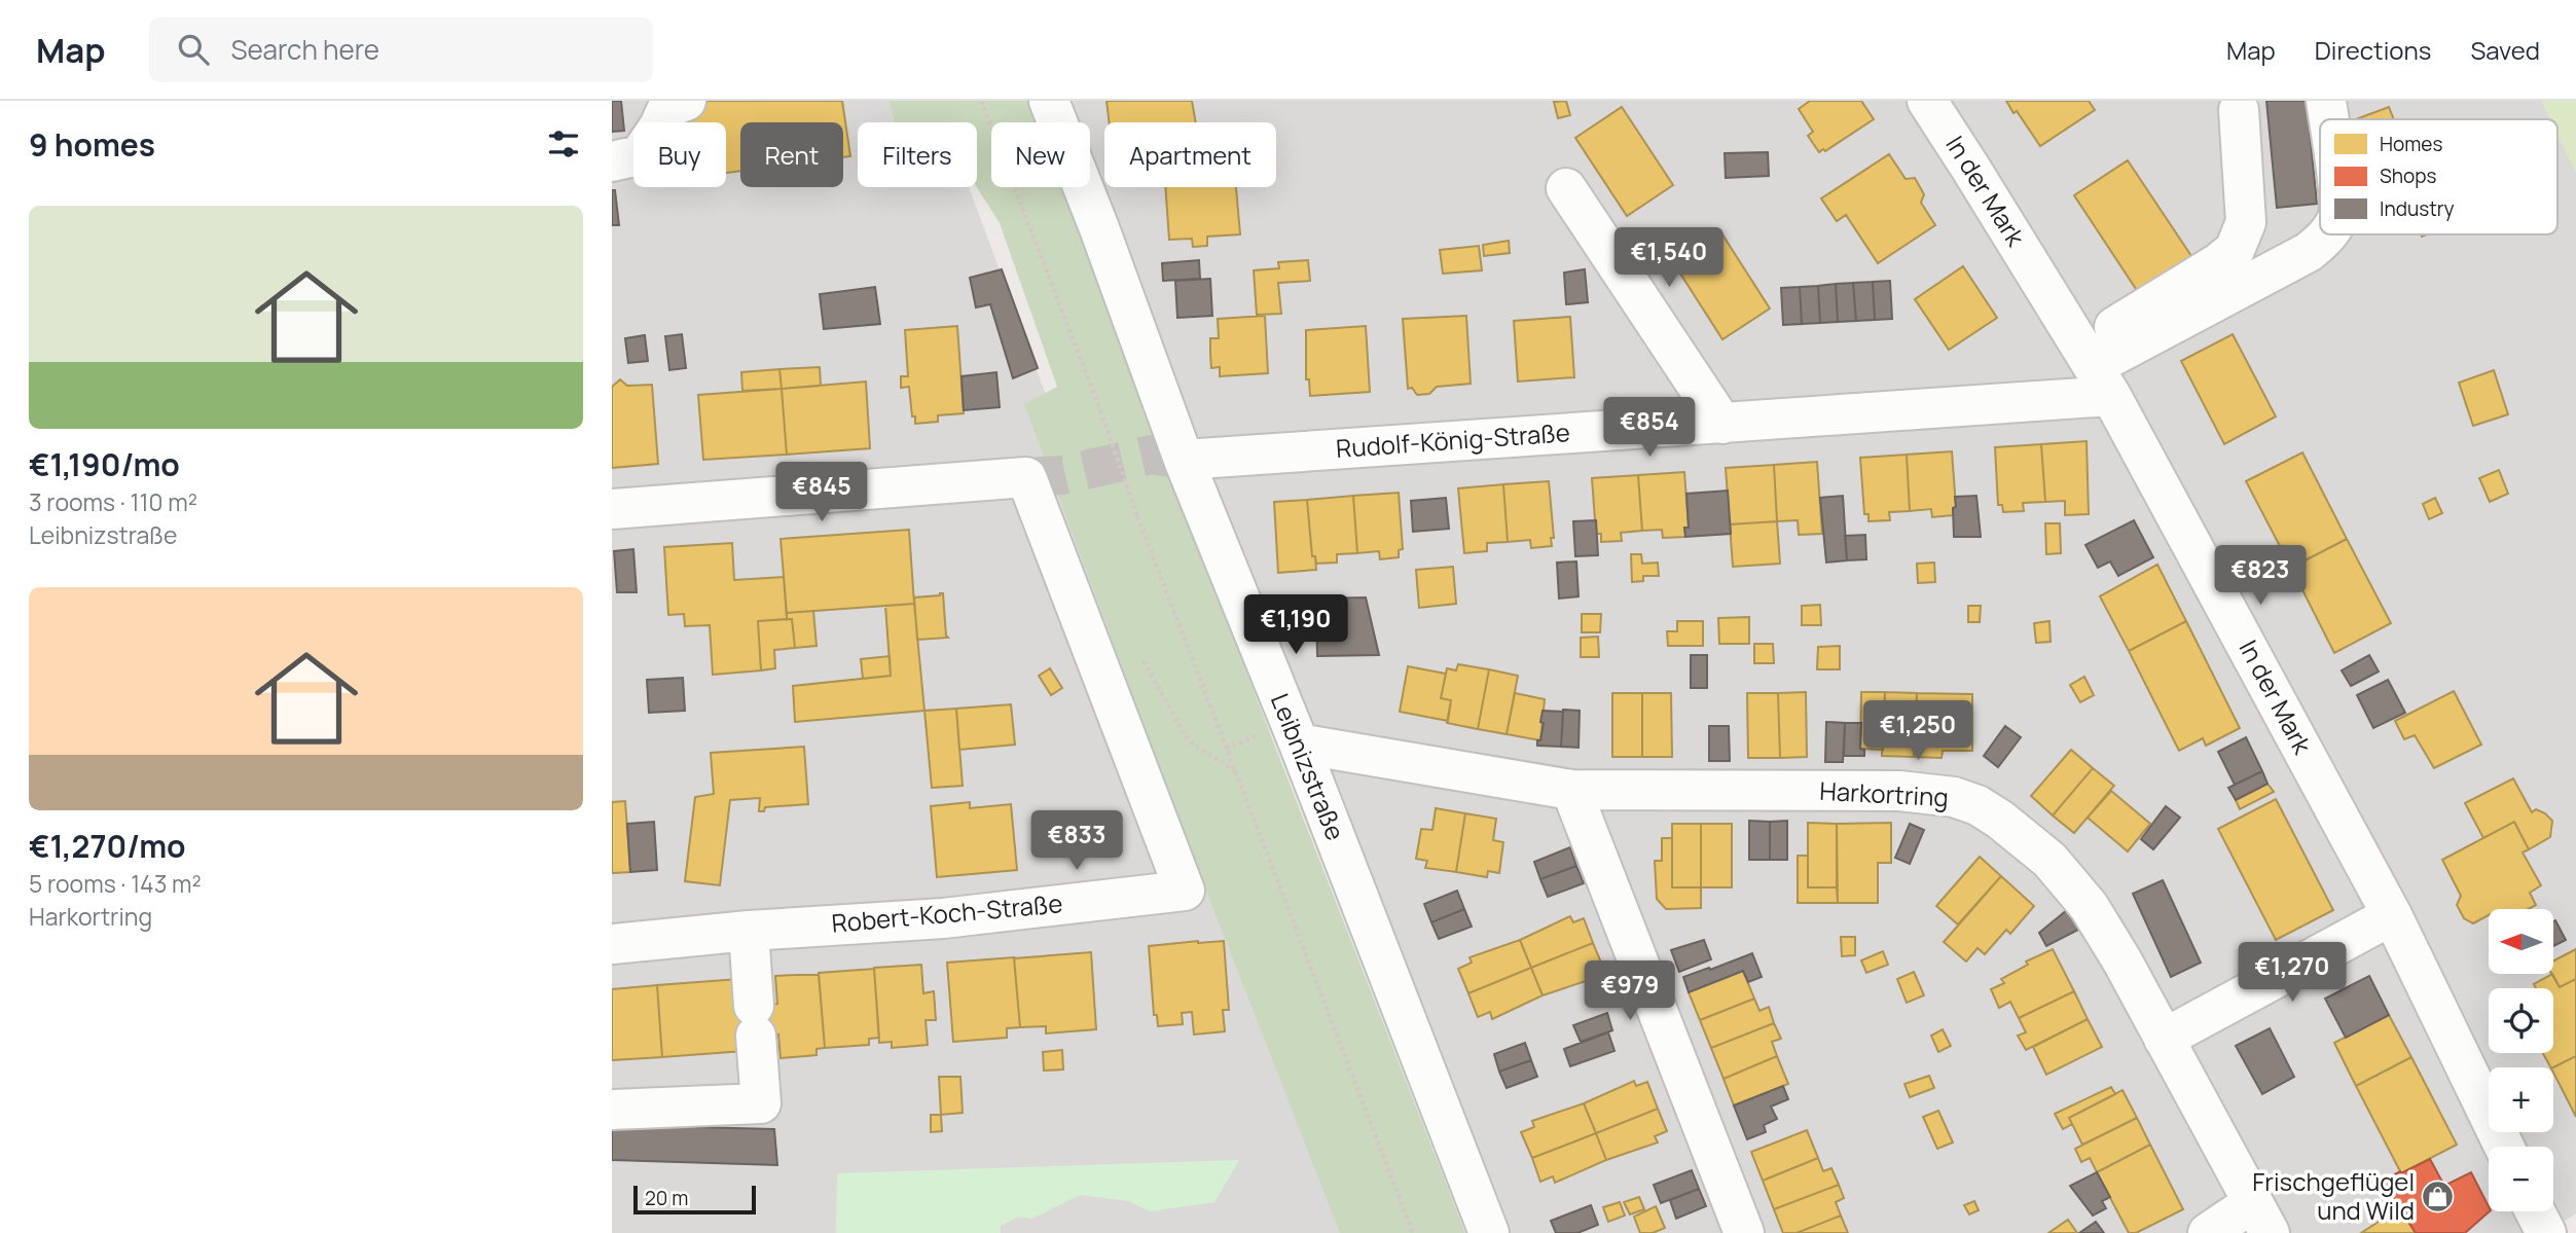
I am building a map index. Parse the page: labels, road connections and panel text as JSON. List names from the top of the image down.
{
  "streets": {
    "street": [
      "In der Mark",
      "Rudolf-König-Straße",
      "Leibnizstraße",
      "Harkortring",
      "Robert-Koch-Straße"
    ]
  },
  "crossings": [
    ["In der Mark", "Rudolf-König-Straße"],
    ["Rudolf-König-Straße", "Leibnizstraße"],
    ["Leibnizstraße", "Harkortring"]
  ],
  "places": {
    "shop": ["Frischgeflügel und Wild"]
  },
  "legend": ["Homes", "Shops", "Industry"],
  "scale_bar": "20 m",
  "north": "left",
  "page": {
    "header": "Map",
    "search": "Search here",
    "nav": ["Map", "Directions", "Saved"],
    "heading": "9 homes",
    "chip": [
      "Buy",
      "Rent",
      "Filters",
      "New",
      "Apartment"
    ],
    "list": [
      {
        "name": "€1,190/mo",
        "note": "3 rooms · 110 m² · Leibnizstraße"
      },
      {
        "name": "€1,270/mo",
        "note": "5 rooms · 143 m² · Harkortring"
      }
    ],
    "price": [
      "€1,540",
      "€854",
      "€845",
      "€823",
      "€1,190",
      "€1,250",
      "€833",
      "€1,270",
      "€979"
    ],
    "map_buttons": ["+", "−"],
    "scale": "20 m"
  }
}
